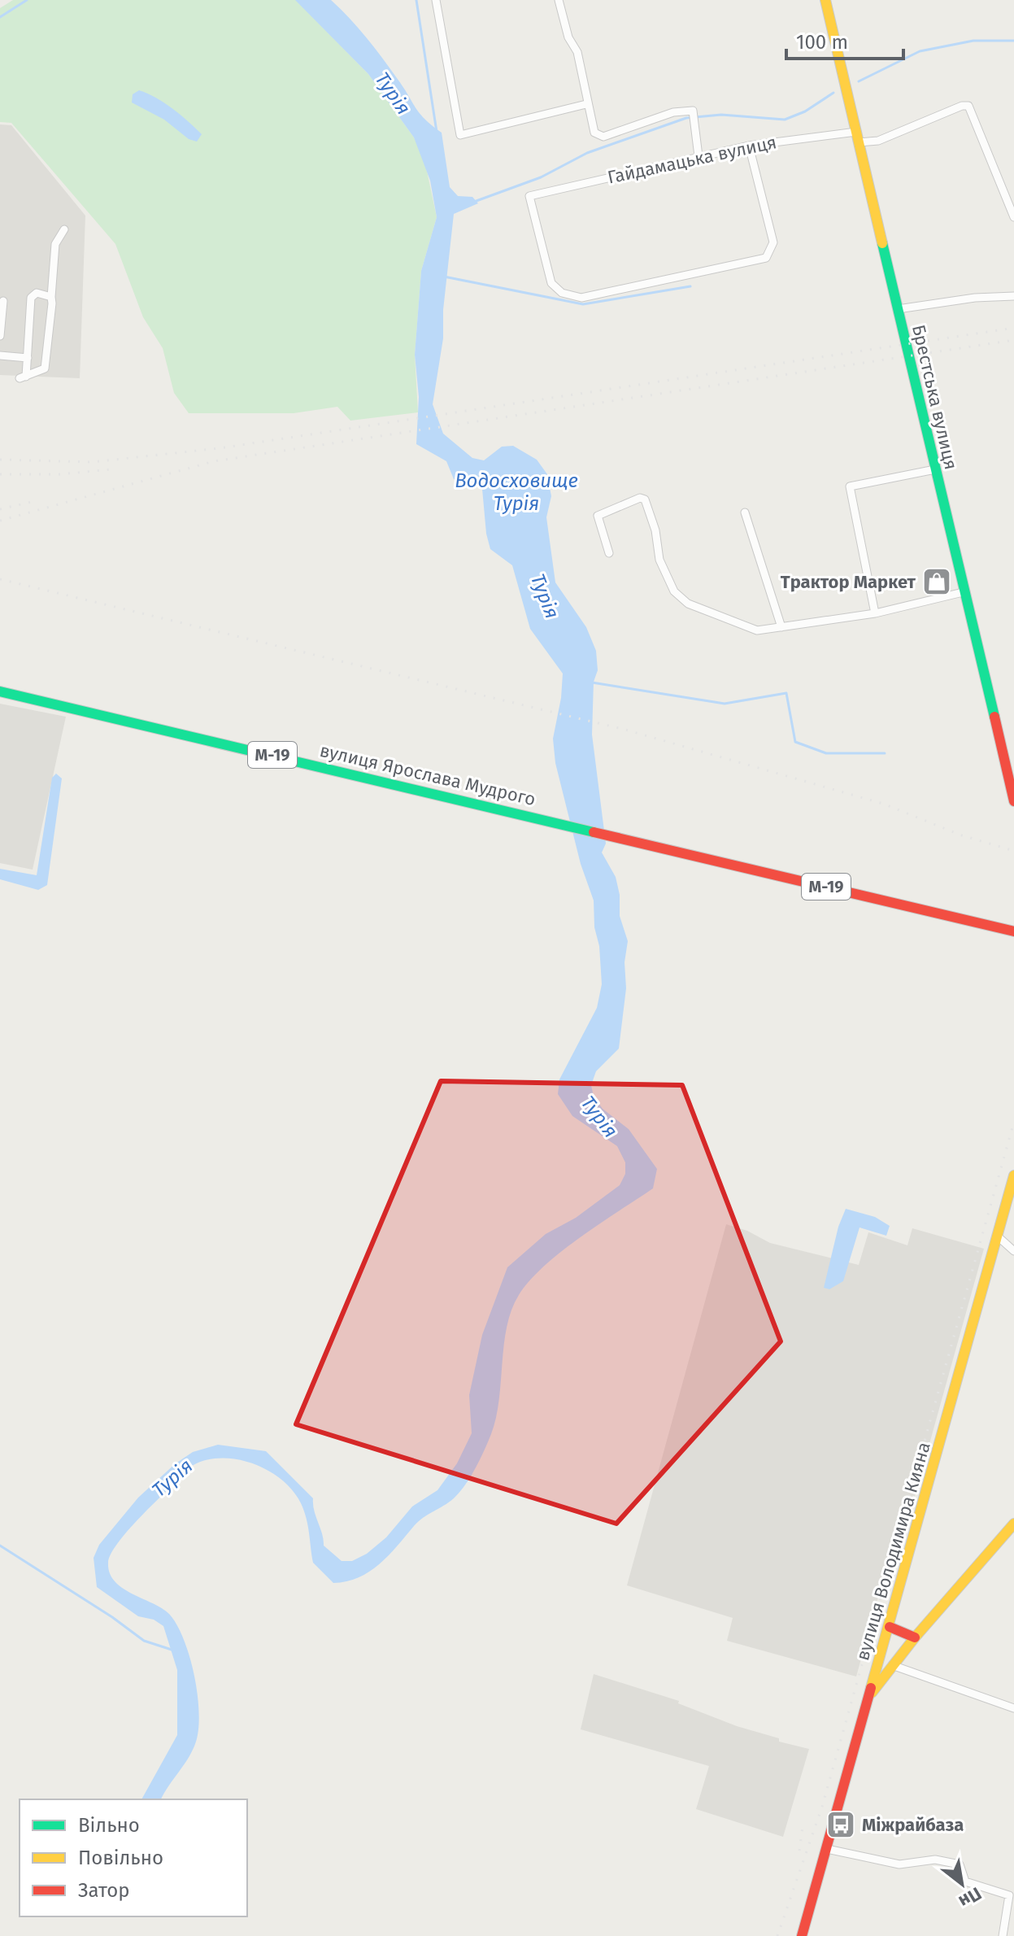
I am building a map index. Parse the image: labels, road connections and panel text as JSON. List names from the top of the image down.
{
  "streets": {
    "main road": [
      "Брестська вулиця",
      "М-19",
      "вулиця Ярослава Мудрого",
      "вулиця Володимира Кияна"
    ],
    "street": ["Гайдамацька вулиця"]
  },
  "crossings": [
    ["Гайдамацька вулиця", "Брестська вулиця"]
  ],
  "water": ["Турія", "Водосховище Турія"],
  "places": {
    "shop": ["Трактор Маркет"],
    "bus stop": ["Міжрайбаза"]
  },
  "legend": ["Вільно", "Повільно", "Затор"],
  "scale_bar": "100 m",
  "north": "bottom right"
}
